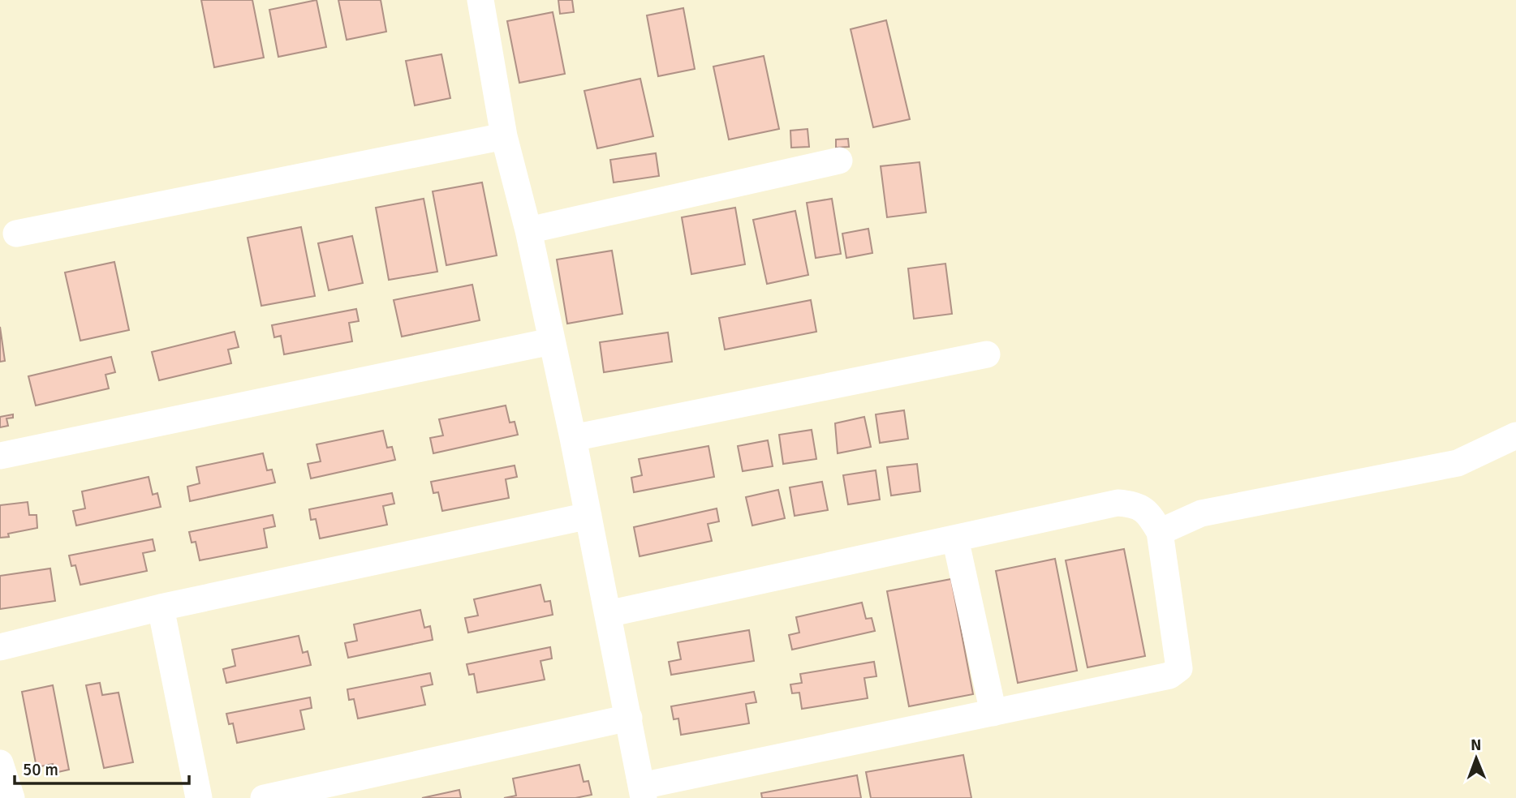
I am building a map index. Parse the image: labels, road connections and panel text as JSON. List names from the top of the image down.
{
  "scale_bar": "50 m",
  "north": "top"
}
